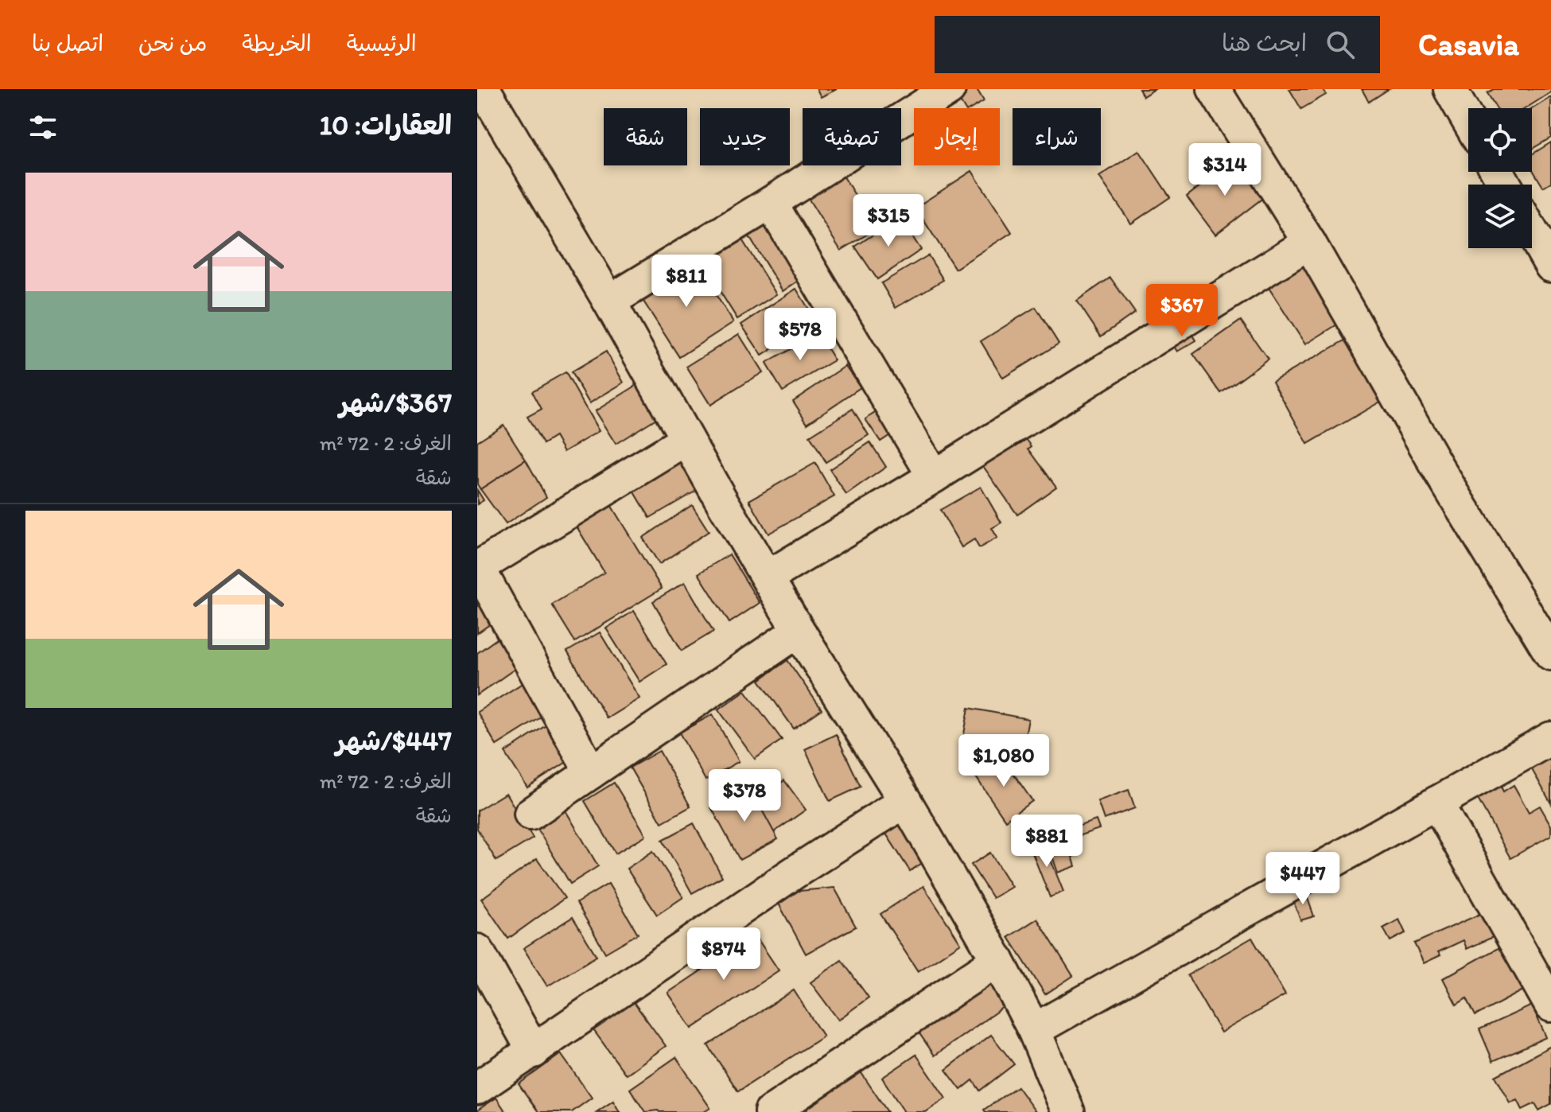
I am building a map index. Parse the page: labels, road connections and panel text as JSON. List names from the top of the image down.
{
  "page": {
    "header": "Casavia",
    "search": "ابحث هنا",
    "nav": [
      "الرئيسية",
      "الخريطة",
      "من نحن",
      "اتصل بنا"
    ],
    "heading": "العقارات: 10",
    "chip": [
      "شراء",
      "إيجار",
      "تصفية",
      "جديد",
      "شقة"
    ],
    "price": [
      "$314",
      "$315",
      "$811",
      "$367",
      "$578",
      "$1,080",
      "$378",
      "$881",
      "$447",
      "$874"
    ],
    "list": [
      {
        "name": "$367/شهر",
        "note": "الغرف: 2 · 72 m² · شقة"
      },
      {
        "name": "$447/شهر",
        "note": "الغرف: 2 · 72 m² · شقة"
      }
    ]
  }
}
